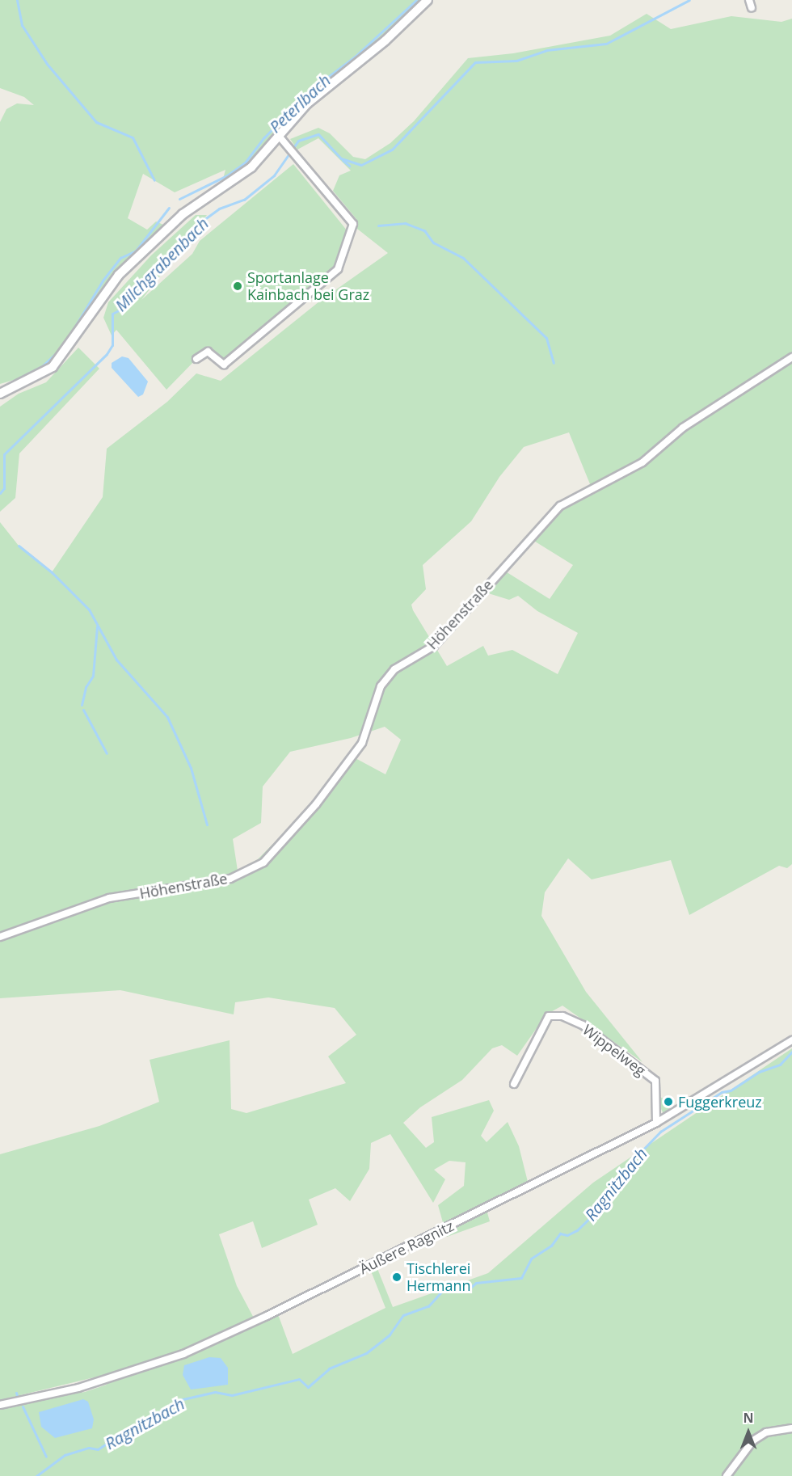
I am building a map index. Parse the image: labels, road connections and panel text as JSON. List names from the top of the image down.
{
  "streets": {
    "street": ["Höhenstraße", "Wippelweg", "Äußere Ragnitz"]
  },
  "crossings": [
    ["Wippelweg", "Äußere Ragnitz"]
  ],
  "water": ["Peterlbach", "Milchgrabenbach", "Ragnitzbach"],
  "places": ["Sportanlage Kainbach bei Graz", "Fuggerkreuz", "Tischlerei Hermann"],
  "north": "top"
}
